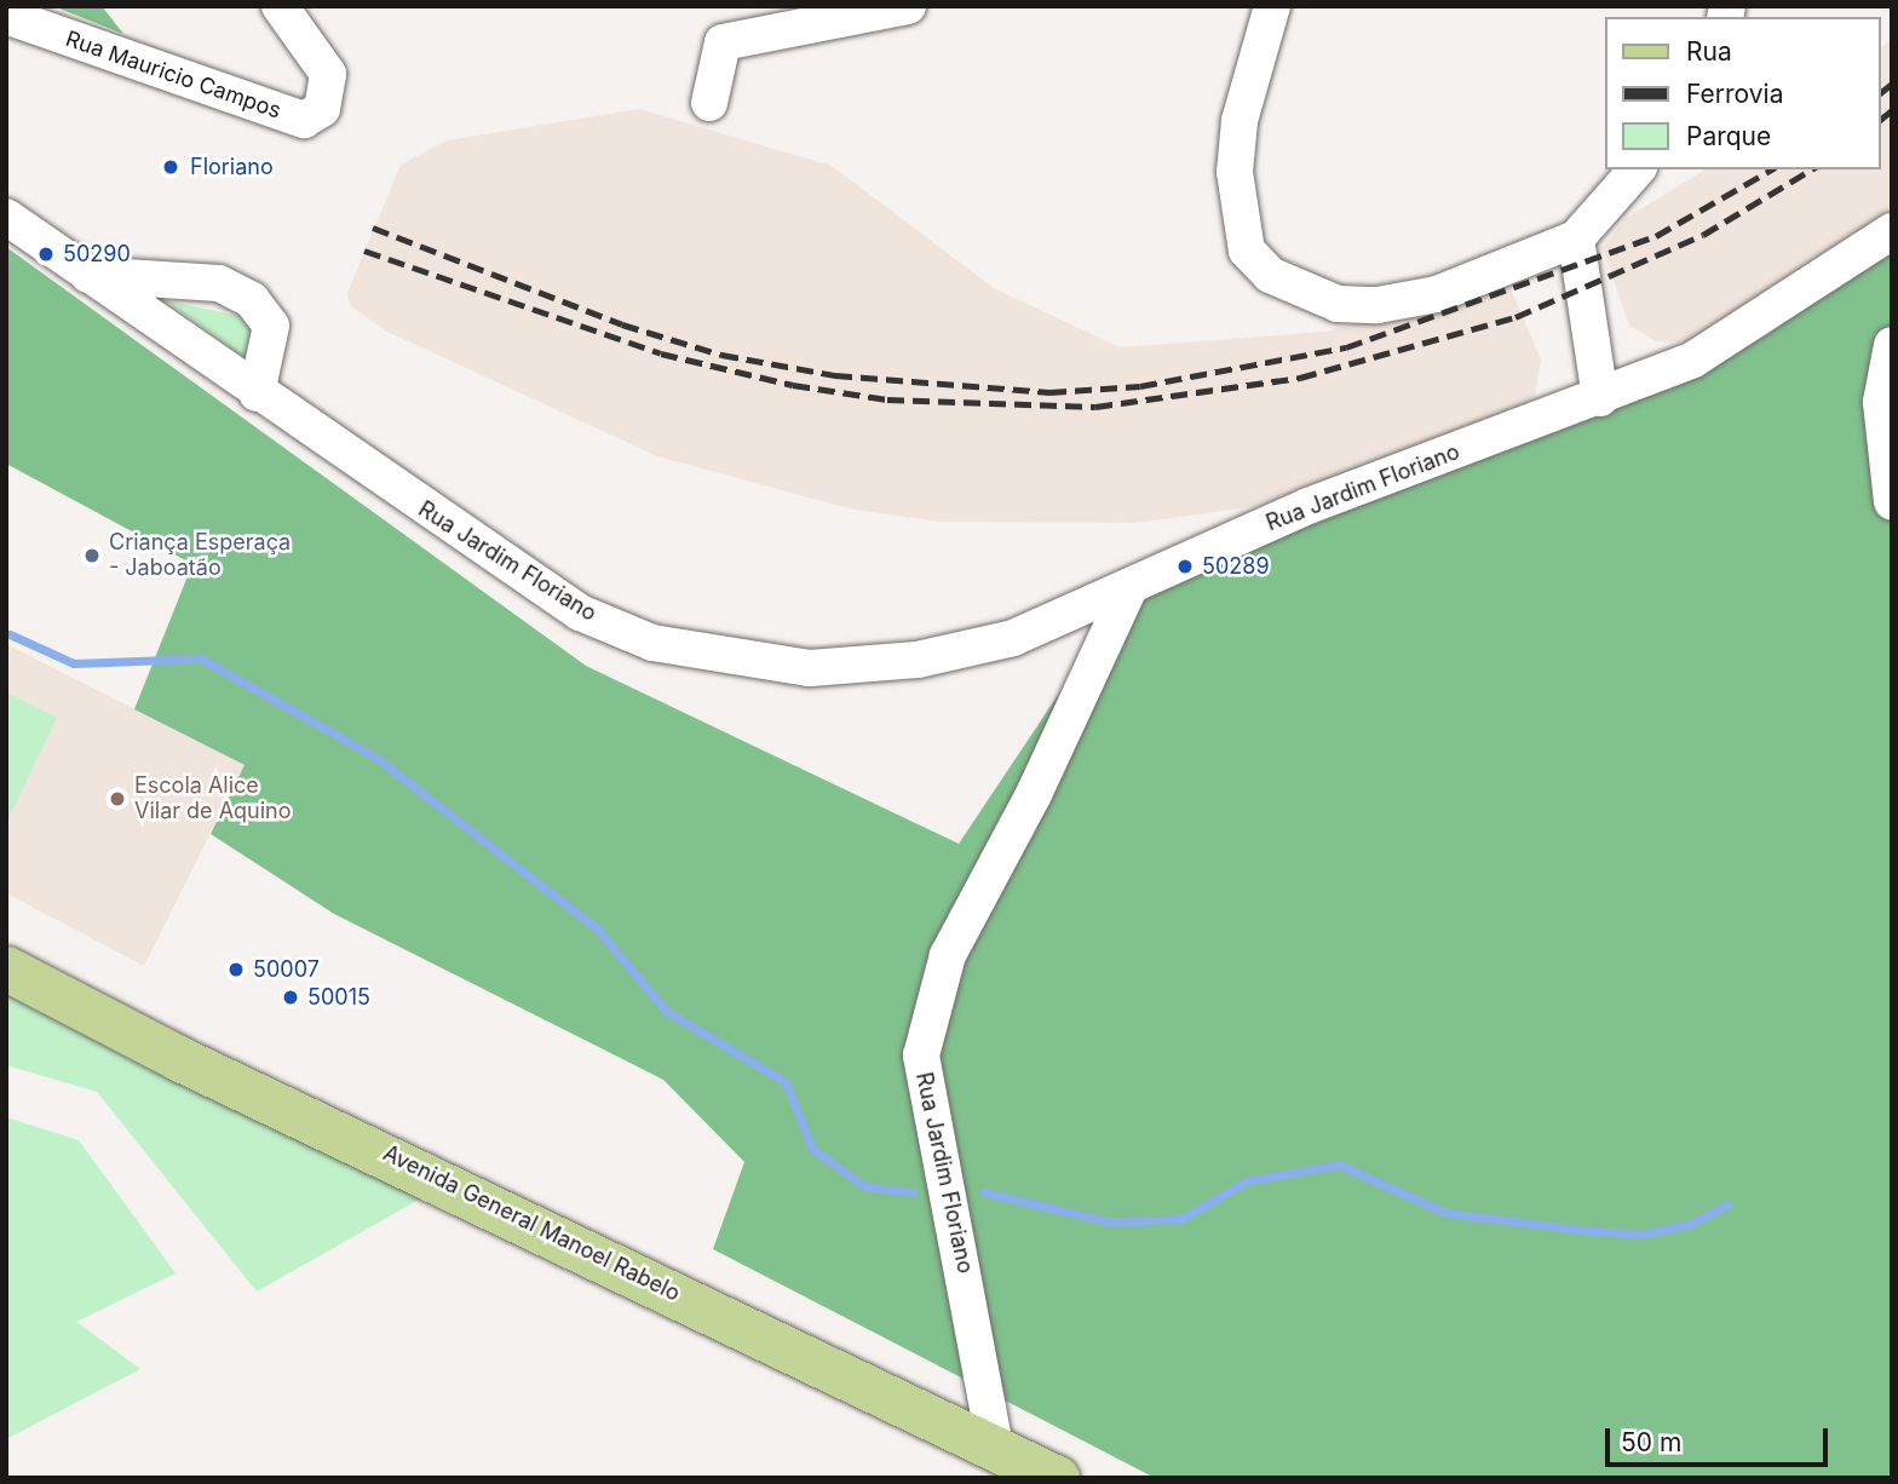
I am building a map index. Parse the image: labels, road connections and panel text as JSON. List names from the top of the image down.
{
  "streets": {
    "main road": ["Avenida General Manoel Rabelo"],
    "street": ["Rua Mauricio Campos", "Rua Jardim Floriano"]
  },
  "crossings": [
    ["Rua Jardim Floriano", "Avenida General Manoel Rabelo"]
  ],
  "places": [
    "Floriano",
    "50290",
    "Criança Esperaça - Jaboatão",
    "50289",
    "Escola Alice Vilar de Aquino",
    "50007",
    "50015"
  ],
  "legend": ["Rua", "Ferrovia", "Parque"],
  "scale_bar": "50 m"
}
